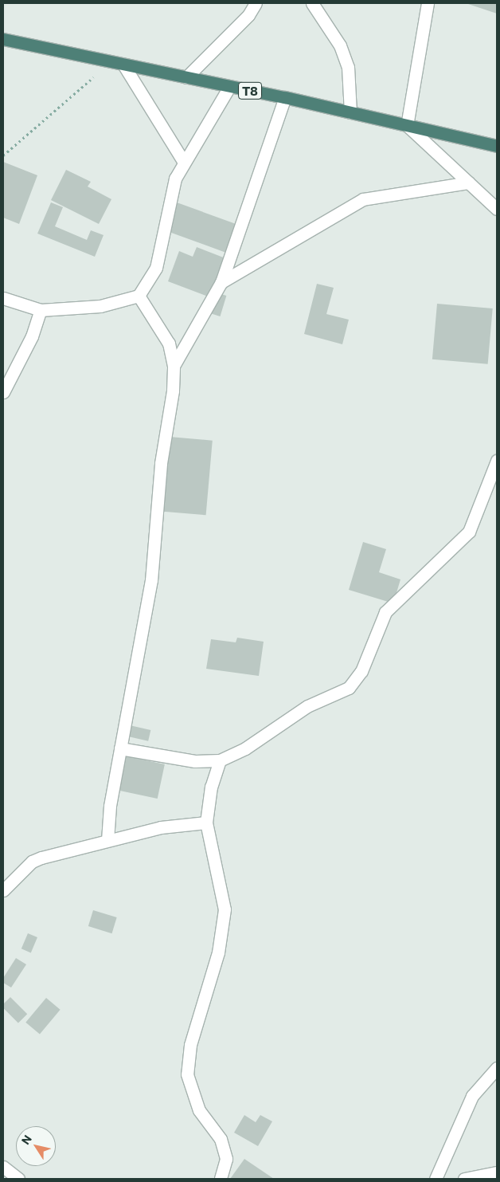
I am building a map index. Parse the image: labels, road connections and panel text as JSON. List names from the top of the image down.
{
  "streets": {
    "highway": ["T8"]
  },
  "north": "top left"
}
